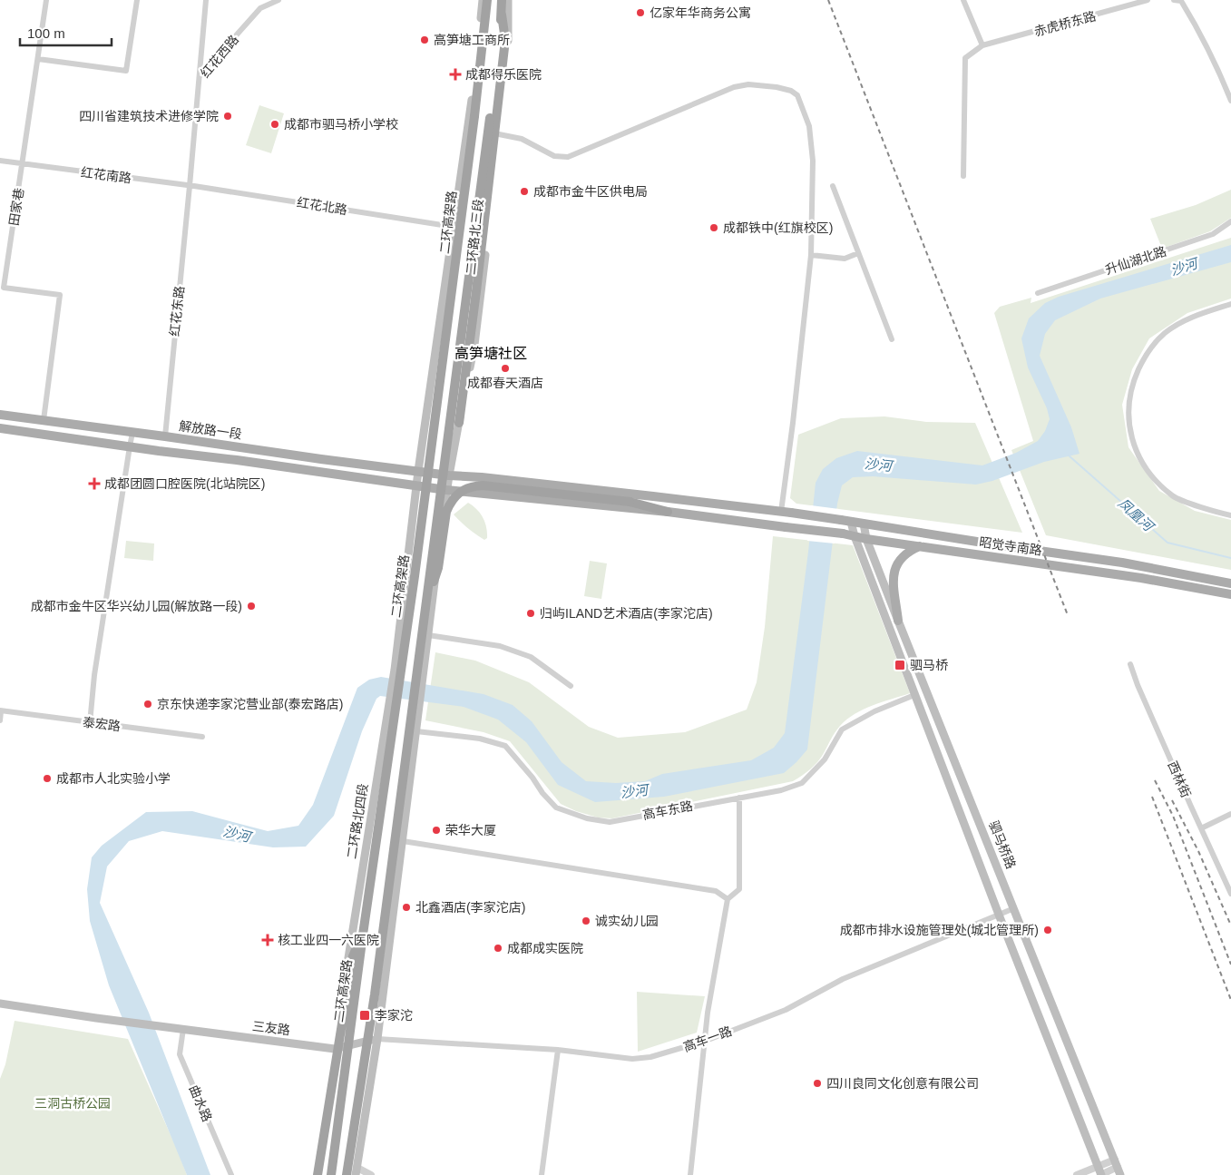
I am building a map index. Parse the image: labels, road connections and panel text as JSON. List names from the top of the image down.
{
  "streets": {
    "highway": ["二环高架路"],
    "main road": [
      "二环路北三段",
      "解放路一段",
      "昭觉寺南路",
      "二环路北四段",
      "驷马桥路",
      "三友路"
    ],
    "street": [
      "赤虎桥东路",
      "红花西路",
      "红花南路",
      "红花北路",
      "田家巷",
      "升仙湖北路",
      "红花东路",
      "泰宏路",
      "西林街",
      "高车东路",
      "高车一路",
      "曲水路"
    ]
  },
  "crossings": [
    ["红花西路", "红花南路"],
    ["红花西路", "红花北路"],
    ["红花西路", "红花东路"],
    ["红花南路", "红花北路"],
    ["红花南路", "田家巷"],
    ["红花南路", "红花东路"],
    ["红花北路", "二环路北三段"],
    ["红花北路", "红花东路"],
    ["田家巷", "解放路一段"],
    ["二环路北三段", "解放路一段"],
    ["二环路北三段", "二环路北四段"],
    ["红花东路", "解放路一段"],
    ["解放路一段", "昭觉寺南路"],
    ["解放路一段", "二环路北四段"],
    ["昭觉寺南路", "驷马桥路"],
    ["二环路北四段", "三友路"],
    ["驷马桥路", "高车一路"],
    ["三友路", "高车一路"],
    ["三友路", "曲水路"]
  ],
  "districts": ["高笋塘社区"],
  "water": ["沙河", "凤凰河"],
  "parks": ["三洞古桥公园"],
  "places": {
    "other": [
      "亿家年华商务公寓",
      "高笋塘工商所",
      "四川省建筑技术进修学院",
      "成都市驷马桥小学校",
      "成都市金牛区供电局",
      "成都铁中(红旗校区)",
      "成都春天酒店",
      "成都市金牛区华兴幼儿园(解放路一段)",
      "归屿ILAND艺术酒店(李家沱店)",
      "京东快递李家沱营业部(泰宏路店)",
      "成都市人北实验小学",
      "荣华大厦",
      "北鑫酒店(李家沱店)",
      "诚实幼儿园",
      "成都市排水设施管理处(城北管理所)",
      "成都成实医院",
      "四川良同文化创意有限公司"
    ],
    "health": ["成都得乐医院", "成都团圆口腔医院(北站院区)", "核工业四一六医院"],
    "transit": ["驷马桥", "李家沱"]
  },
  "scale_bar": "100 m"
}
